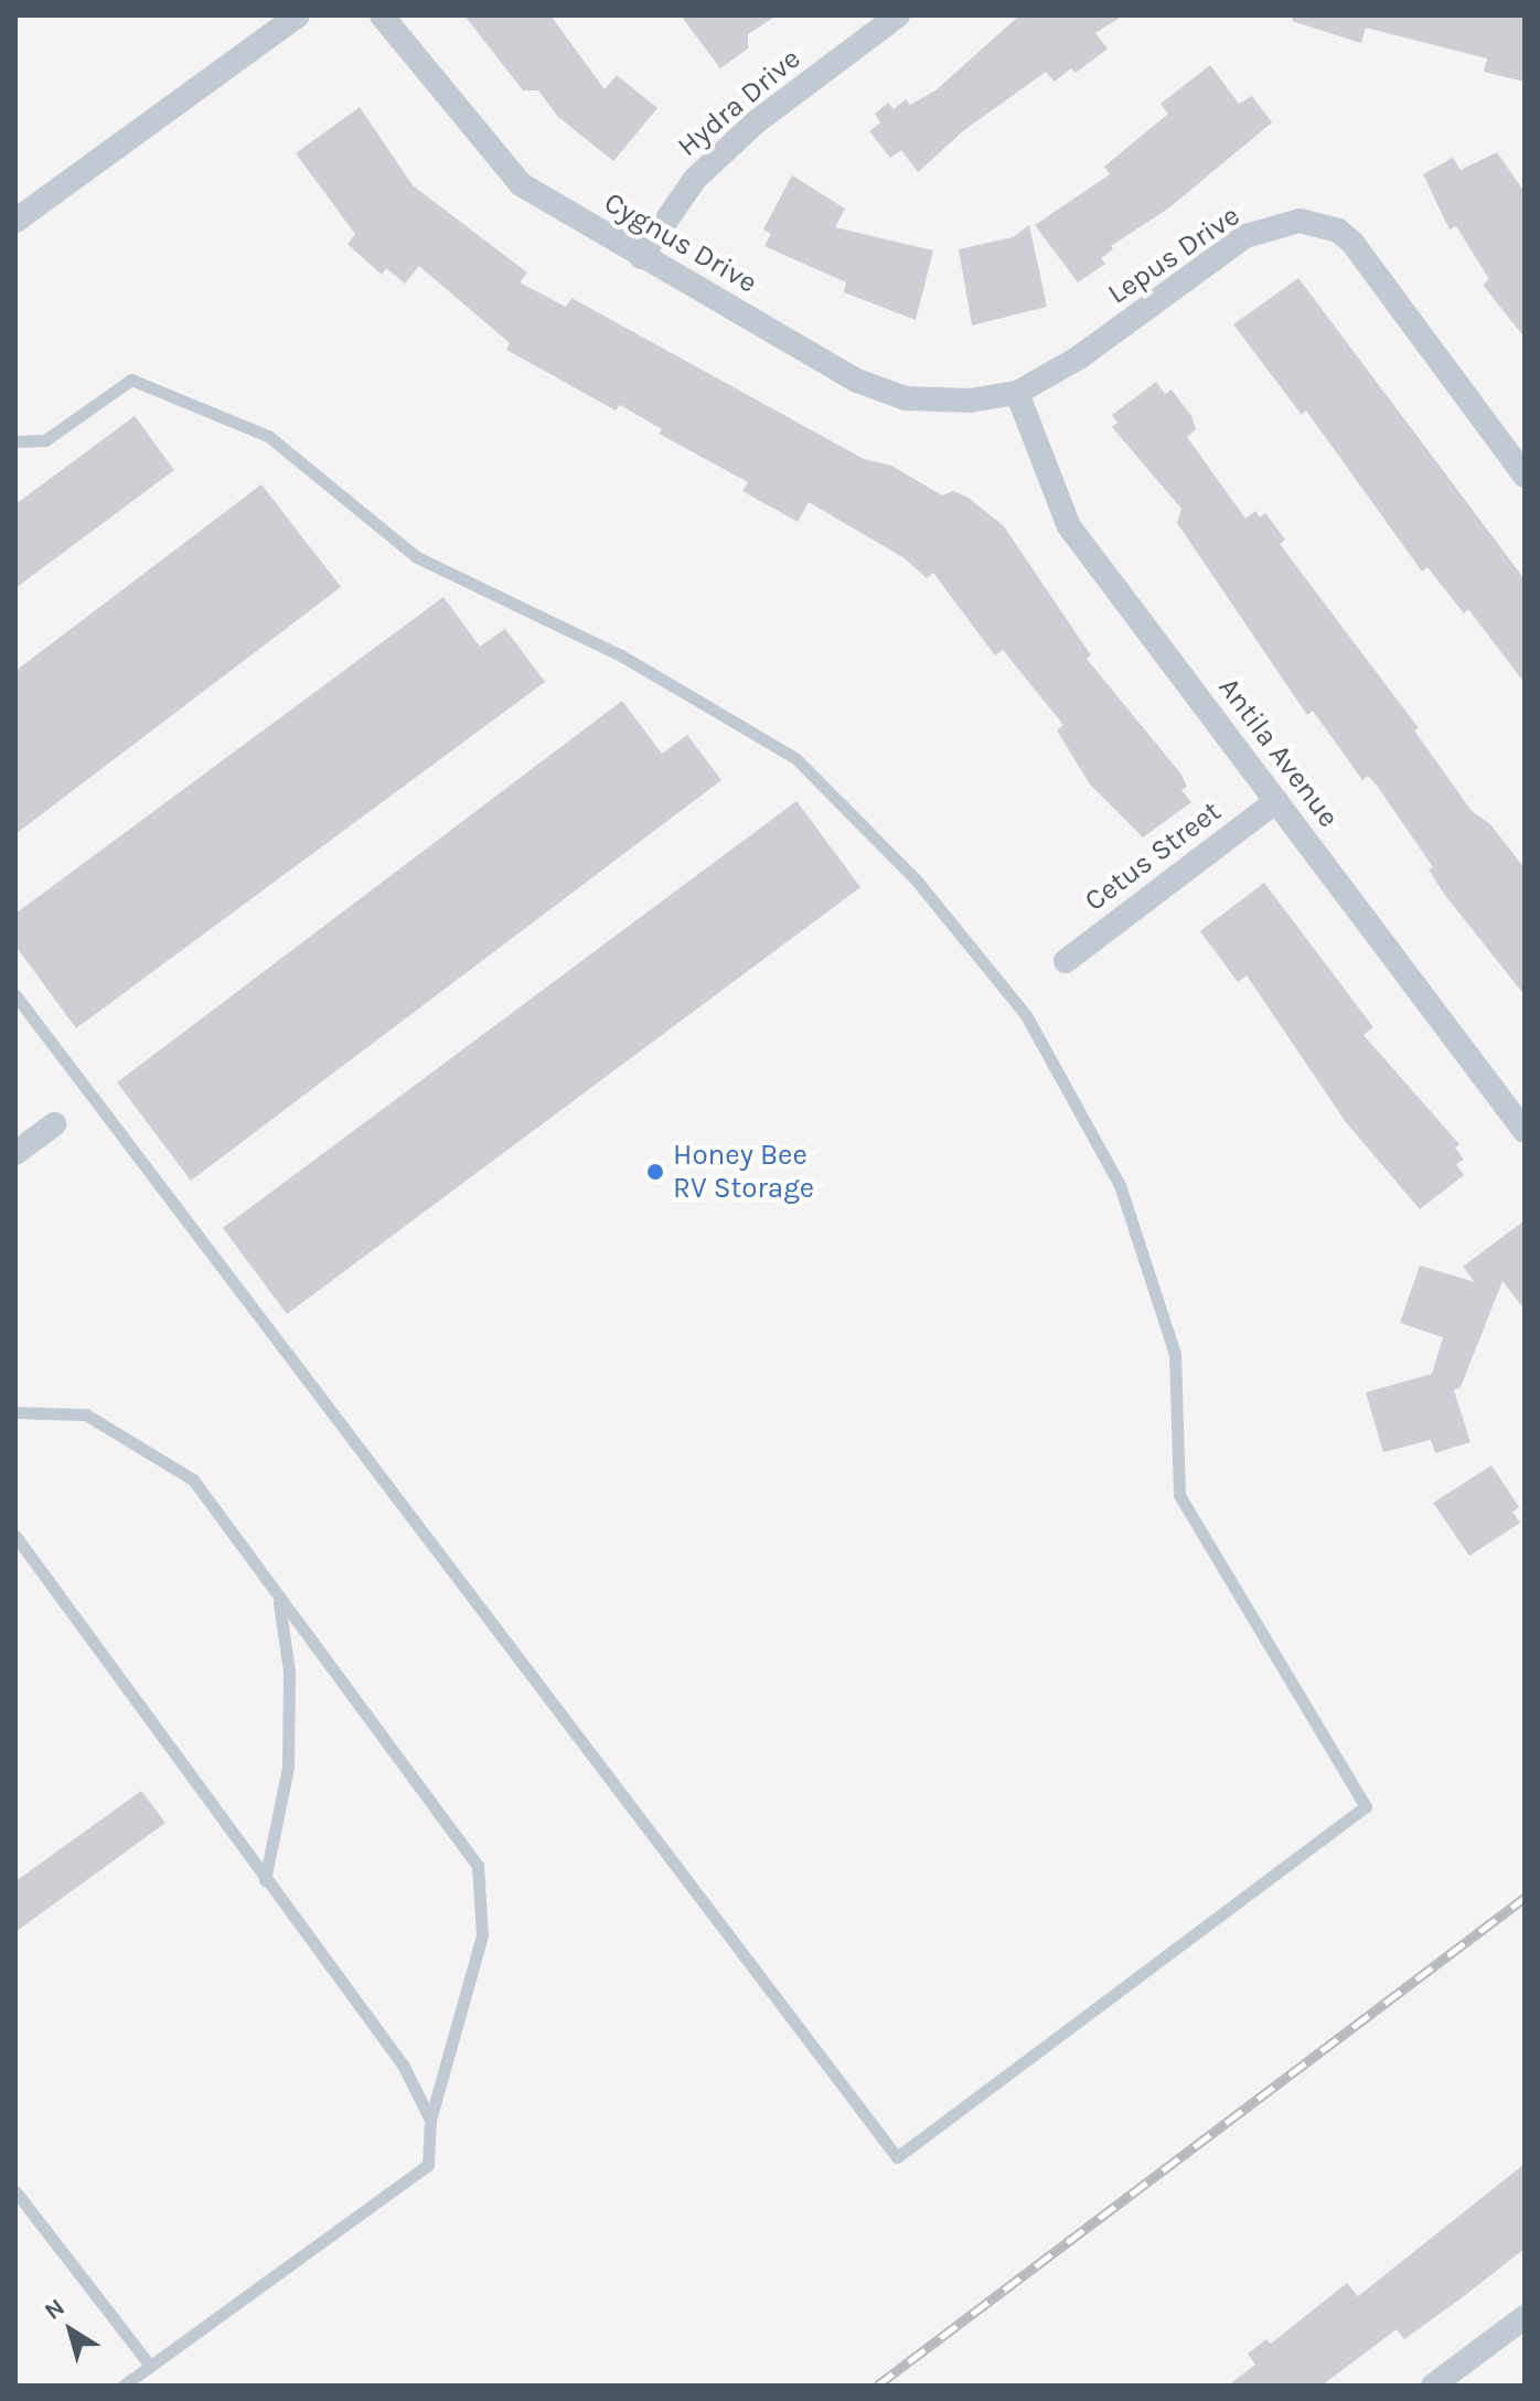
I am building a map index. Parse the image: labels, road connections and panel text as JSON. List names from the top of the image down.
{
  "streets": {
    "street": [
      "Hydra Drive",
      "Cygnus Drive",
      "Lepus Drive",
      "Antila Avenue",
      "Cetus Street"
    ]
  },
  "crossings": [
    ["Hydra Drive", "Cygnus Drive"],
    ["Cygnus Drive", "Lepus Drive"],
    ["Cygnus Drive", "Antila Avenue"],
    ["Lepus Drive", "Antila Avenue"],
    ["Antila Avenue", "Cetus Street"]
  ],
  "places": ["Honey Bee RV Storage"],
  "north": "top left"
}
